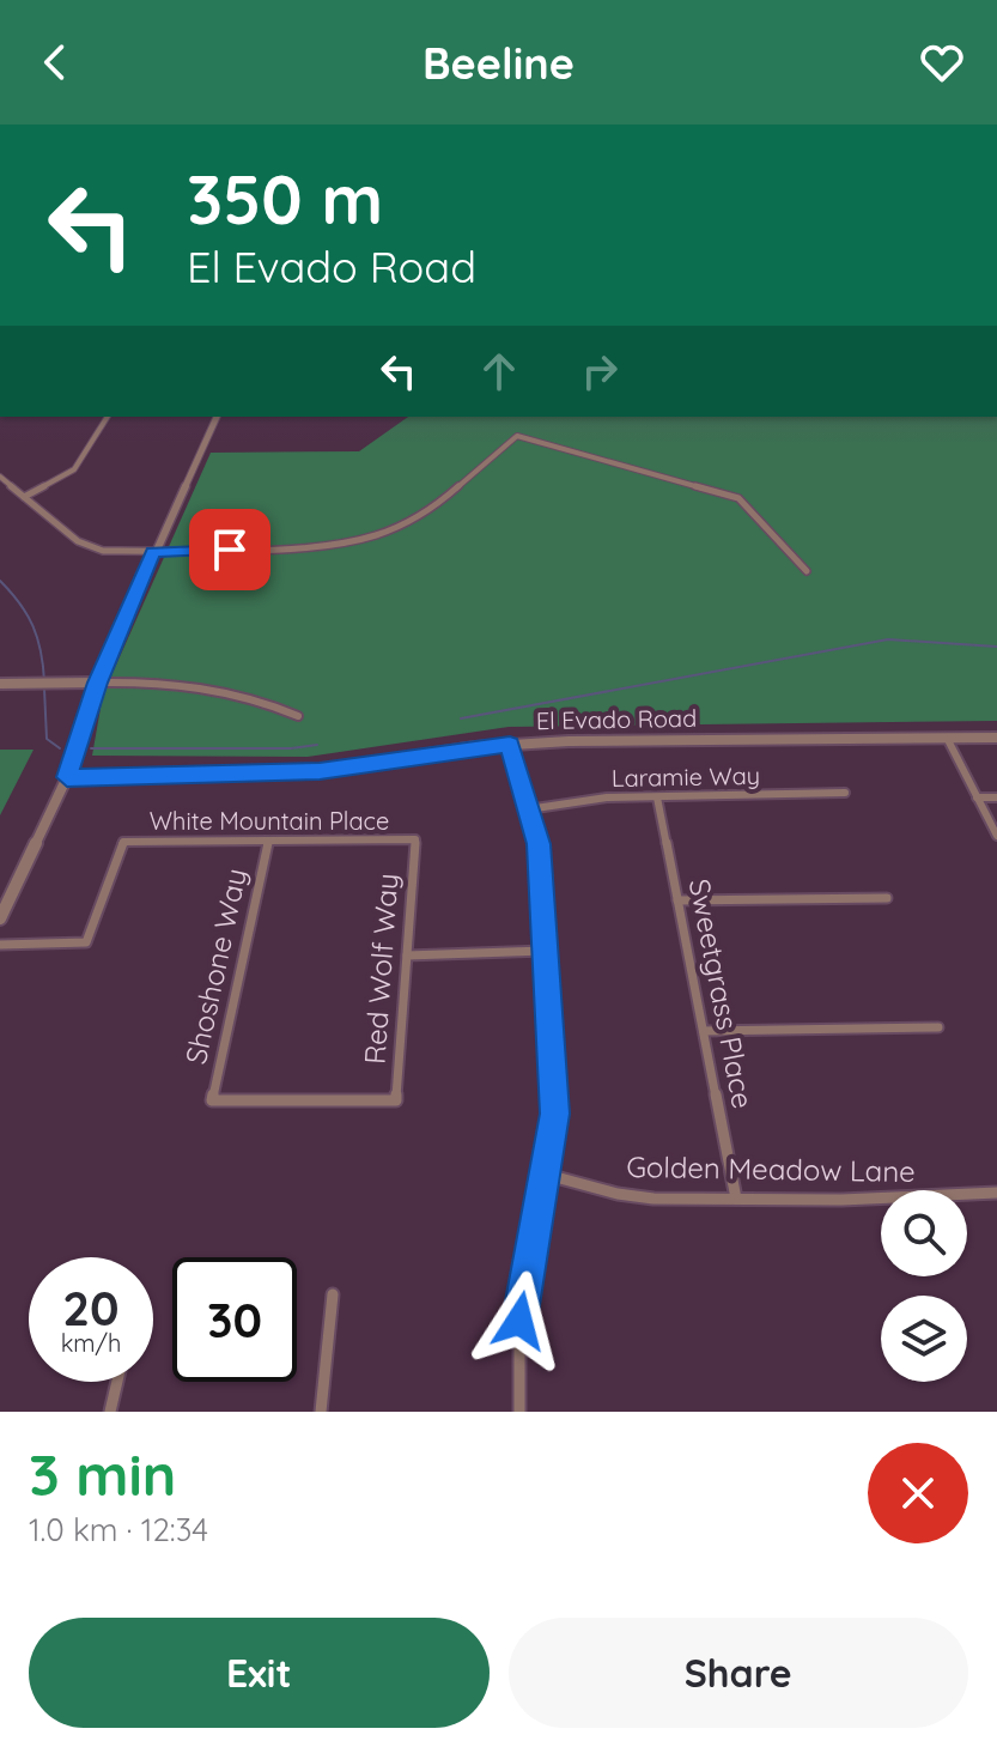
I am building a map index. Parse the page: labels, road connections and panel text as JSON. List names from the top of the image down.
{
  "streets": {
    "street": [
      "El Evado Road",
      "Laramie Way",
      "White Mountain Place",
      "Shoshone Way",
      "Red Wolf Way",
      "Sweetgrass Place",
      "Golden Meadow Lane"
    ]
  },
  "crossings": [
    ["Laramie Way", "Sweetgrass Place"],
    ["White Mountain Place", "Shoshone Way"],
    ["White Mountain Place", "Red Wolf Way"],
    ["Shoshone Way", "Red Wolf Way"],
    ["Sweetgrass Place", "Golden Meadow Lane"]
  ],
  "page": {
    "header": "Beeline",
    "turn": ["350 m", "El Evado Road"],
    "speed": "20 km/h",
    "limit": "30",
    "heading": ["3 min", "1.0 km · 12:34"],
    "buttons": ["Exit", "Share"]
  }
}
